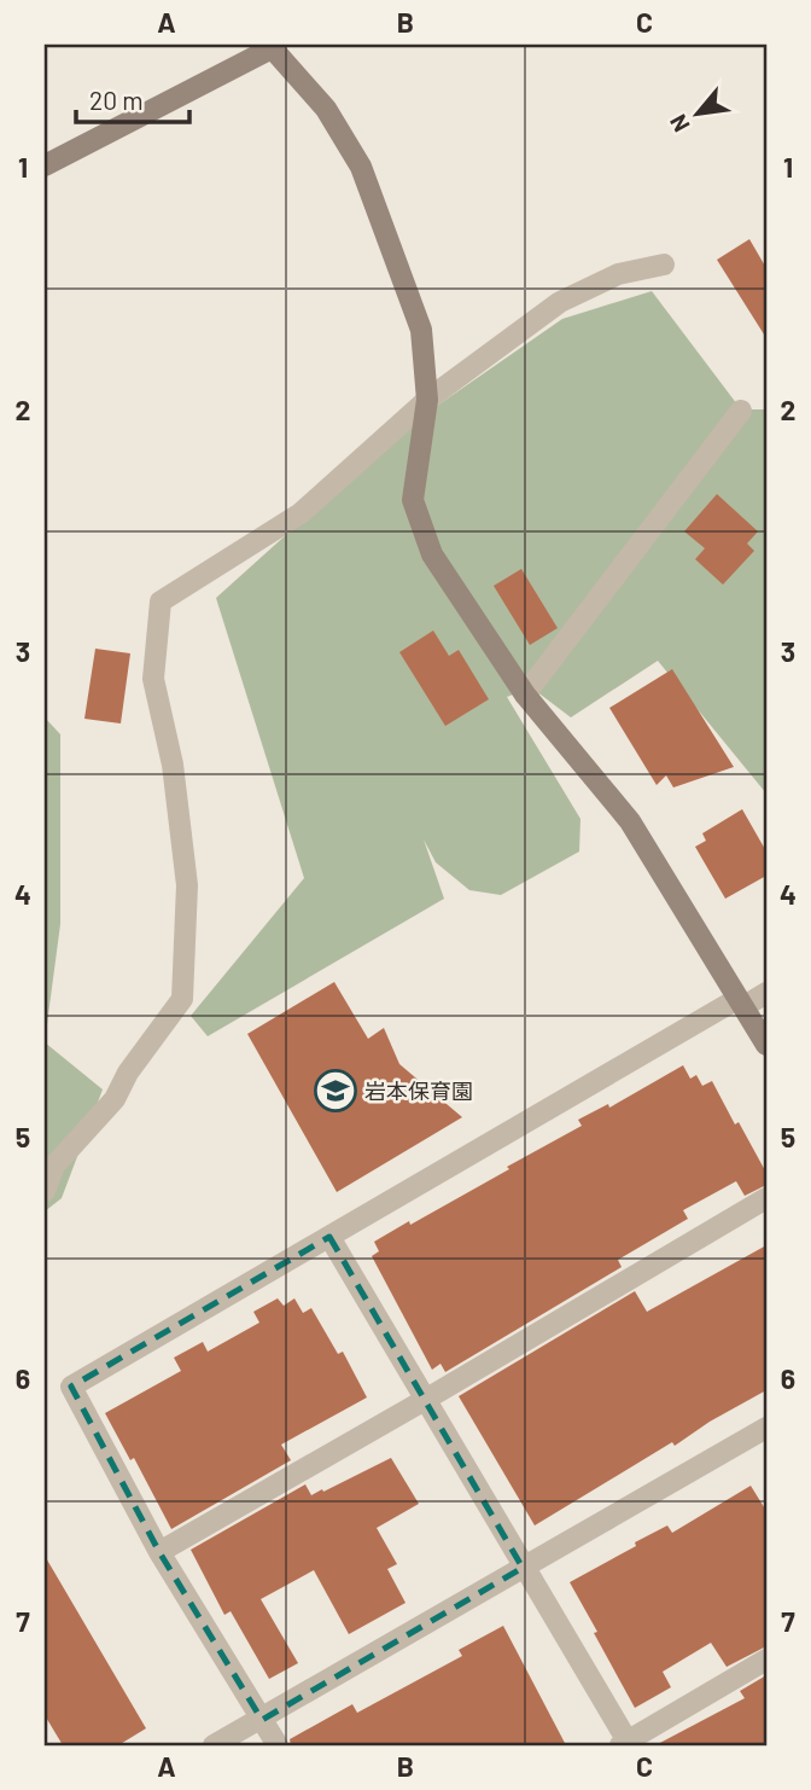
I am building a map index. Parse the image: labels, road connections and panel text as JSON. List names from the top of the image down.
{
  "places": {
    "school or university": ["岩本保育園"]
  },
  "scale_bar": "20 m",
  "north": "bottom left",
  "grid": {
    "columns": ["A", "B", "C"],
    "rows": [
      "1",
      "2",
      "3",
      "4",
      "5",
      "6",
      "7"
    ]
  }
}
